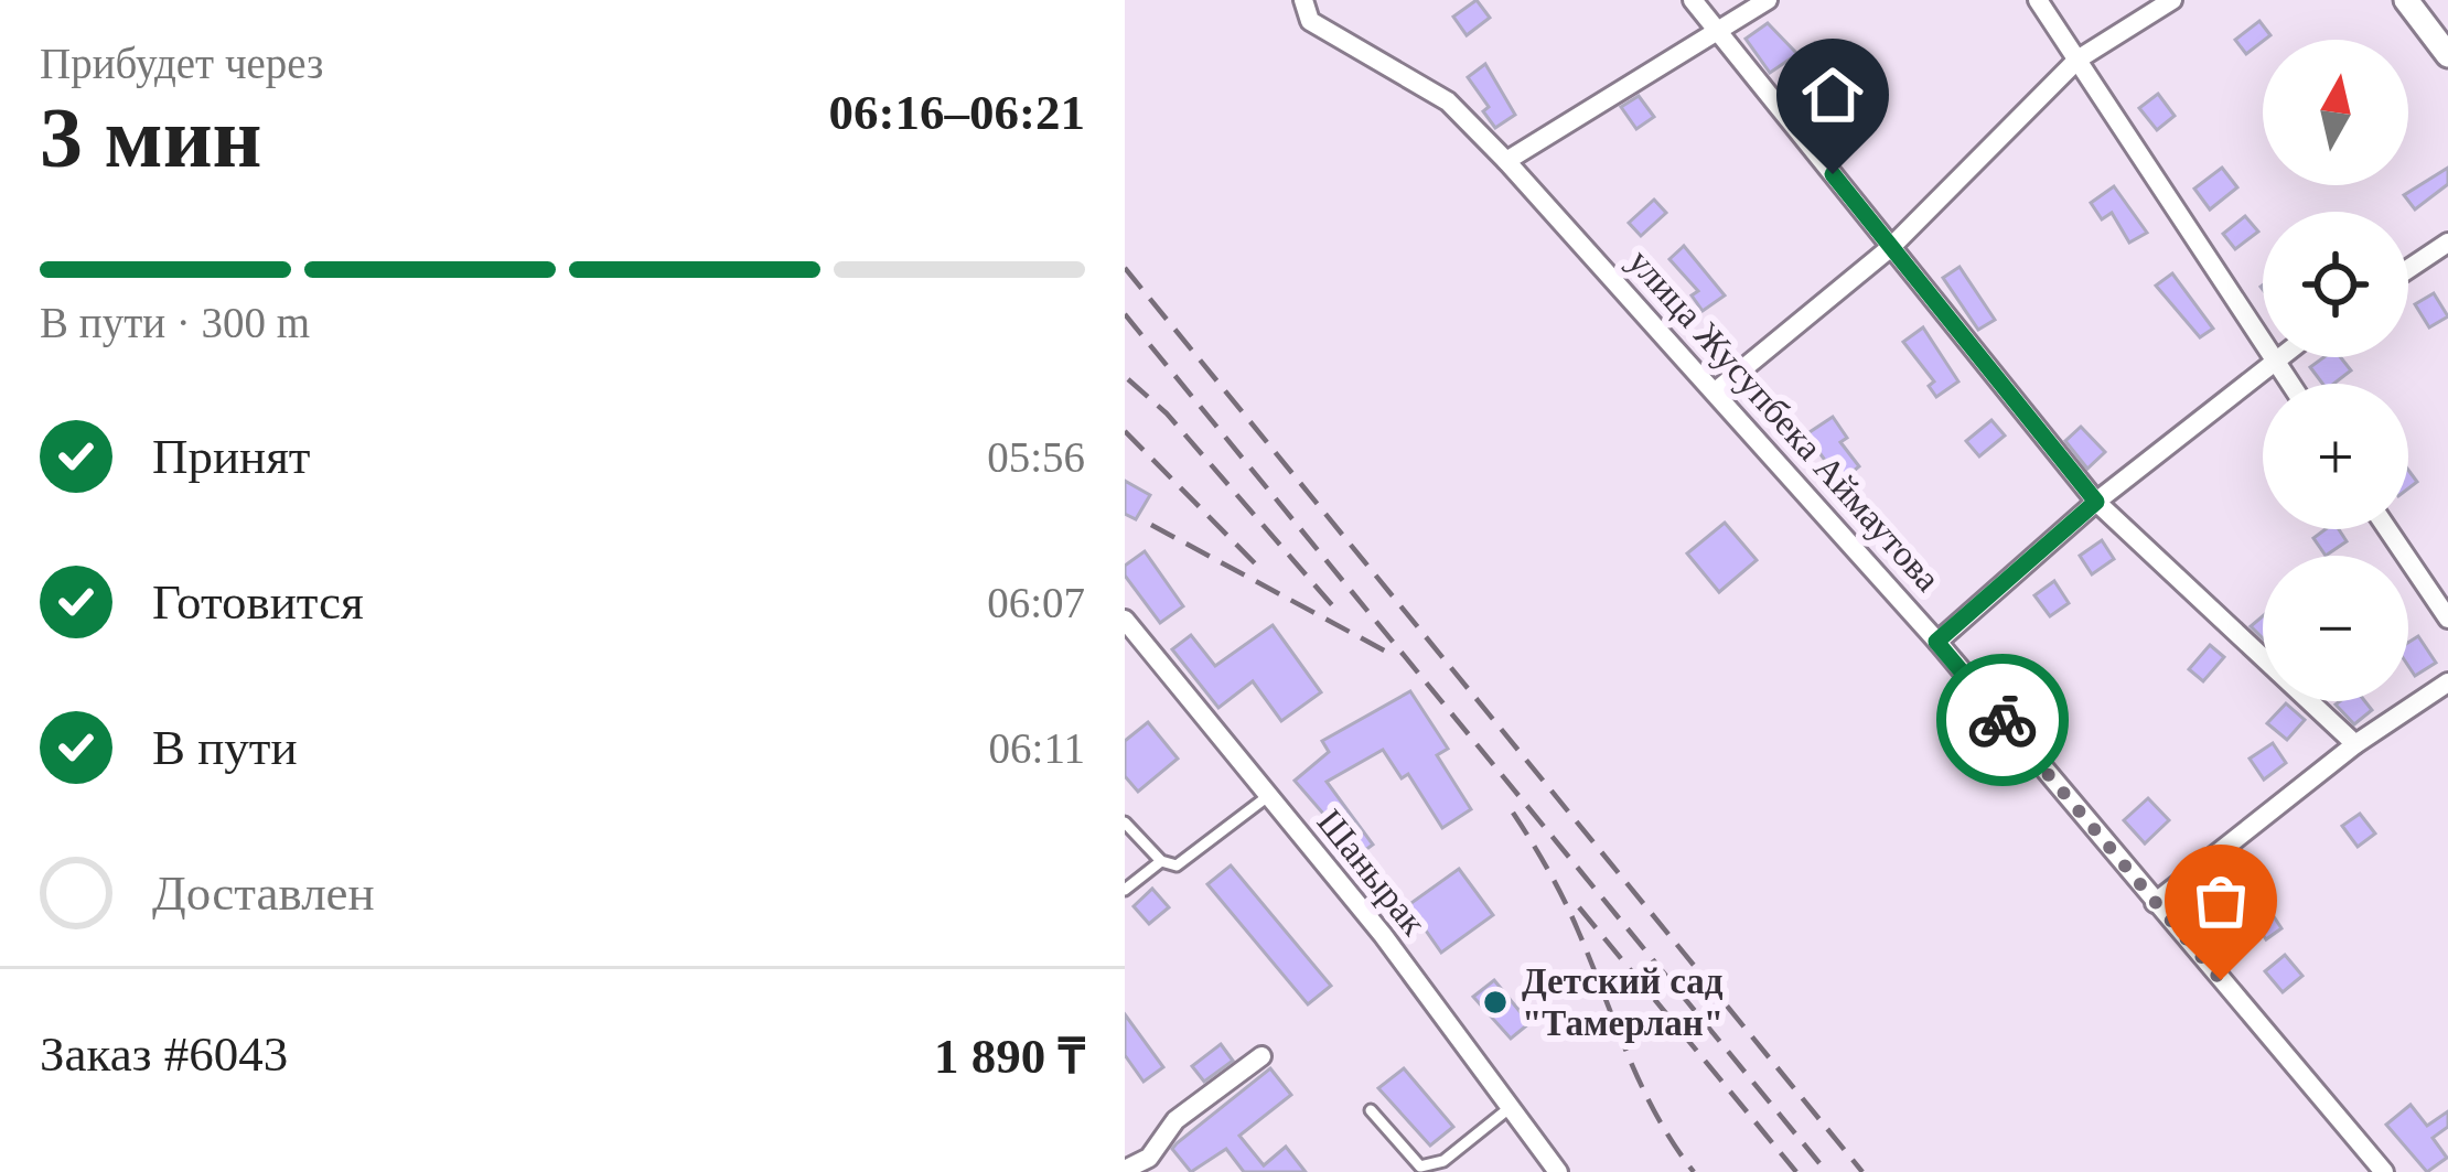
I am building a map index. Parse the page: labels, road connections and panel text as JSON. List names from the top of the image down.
{
  "streets": {
    "street": ["улица Жусупбека Аймаутова", "Шанырак"]
  },
  "places": ["Детский сад \"Тамерлан\""],
  "north": "top",
  "page": {
    "heading": ["3 мин", "Прибудет через", "06:16–06:21"],
    "panel": ["Заказ #6043", "1 890 ₸"],
    "map_buttons": ["+", "−"],
    "bar": "В пути · 300 m",
    "list": [
      ["Принят", "05:56"],
      ["Готовится", "06:07"],
      ["В пути", "06:11"],
      "Доставлен"
    ]
  }
}
